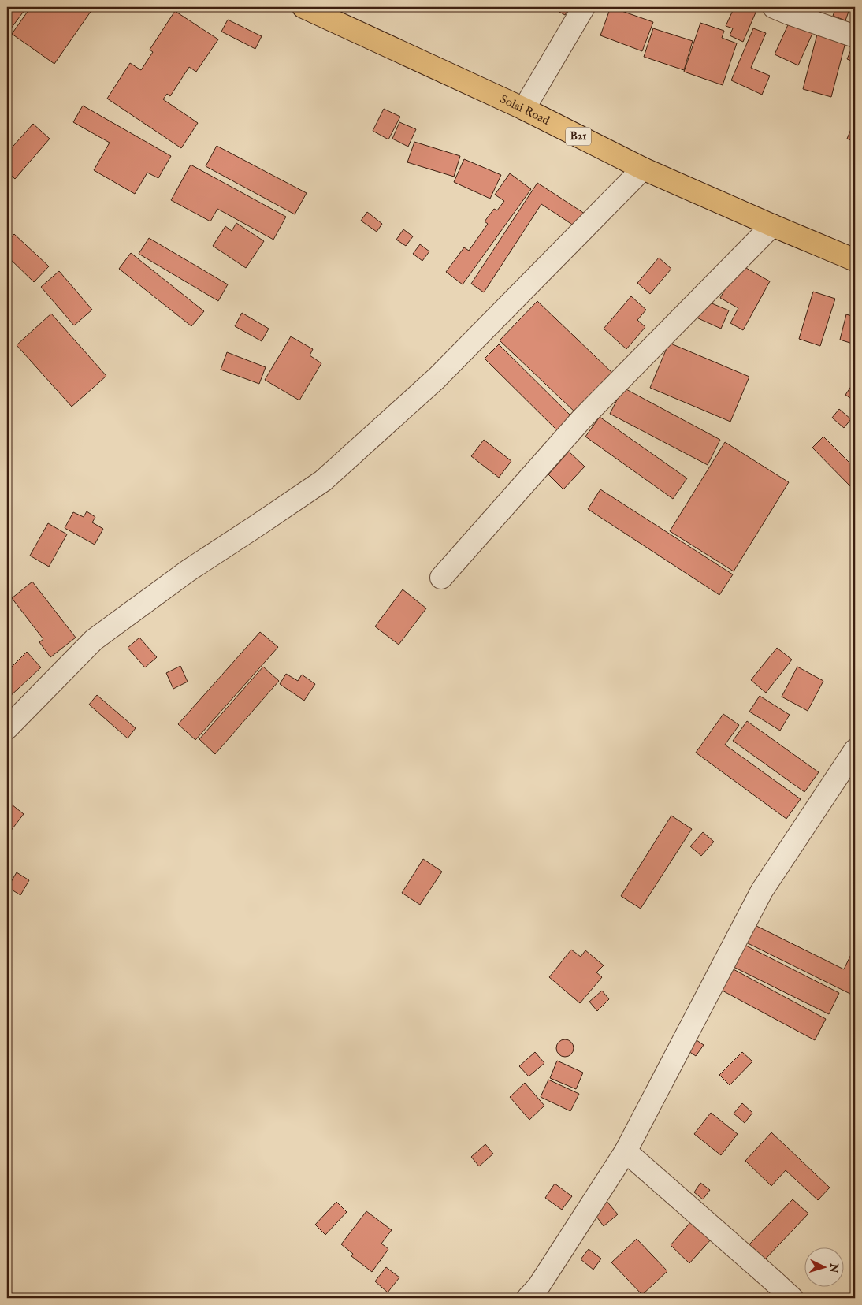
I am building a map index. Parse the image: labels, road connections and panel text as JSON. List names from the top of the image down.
{
  "streets": {
    "highway": ["Solai Road", "B21"]
  },
  "north": "right"
}
